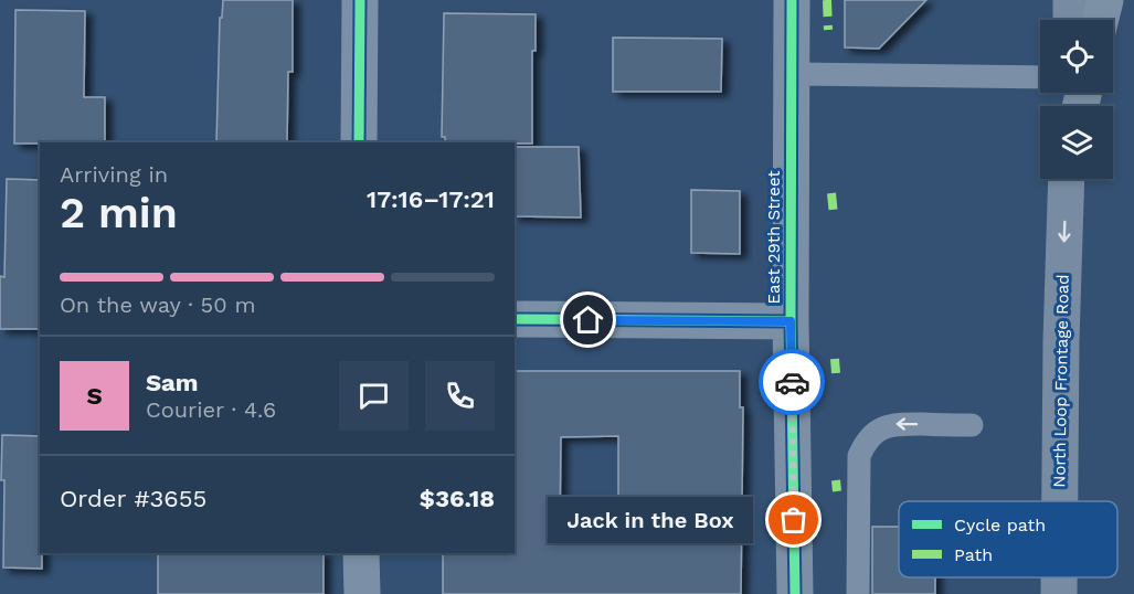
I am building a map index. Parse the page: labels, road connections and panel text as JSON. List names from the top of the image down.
{
  "streets": {
    "main road": ["North Loop Frontage Road"],
    "street": ["East 29th Street"]
  },
  "one_way": ["North Loop Frontage Road"],
  "places": ["Jack in the Box"],
  "legend": ["Cycle path", "Path"],
  "page": {
    "heading": ["2 min", "Arriving in", "17:16–17:21"],
    "panel": [
      "Sam",
      "Courier · 4.6",
      "Order #3655",
      "$36.18"
    ],
    "bar": "On the way · 50 m",
    "round": "S",
    "bubble": "Jack in the Box"
  }
}
